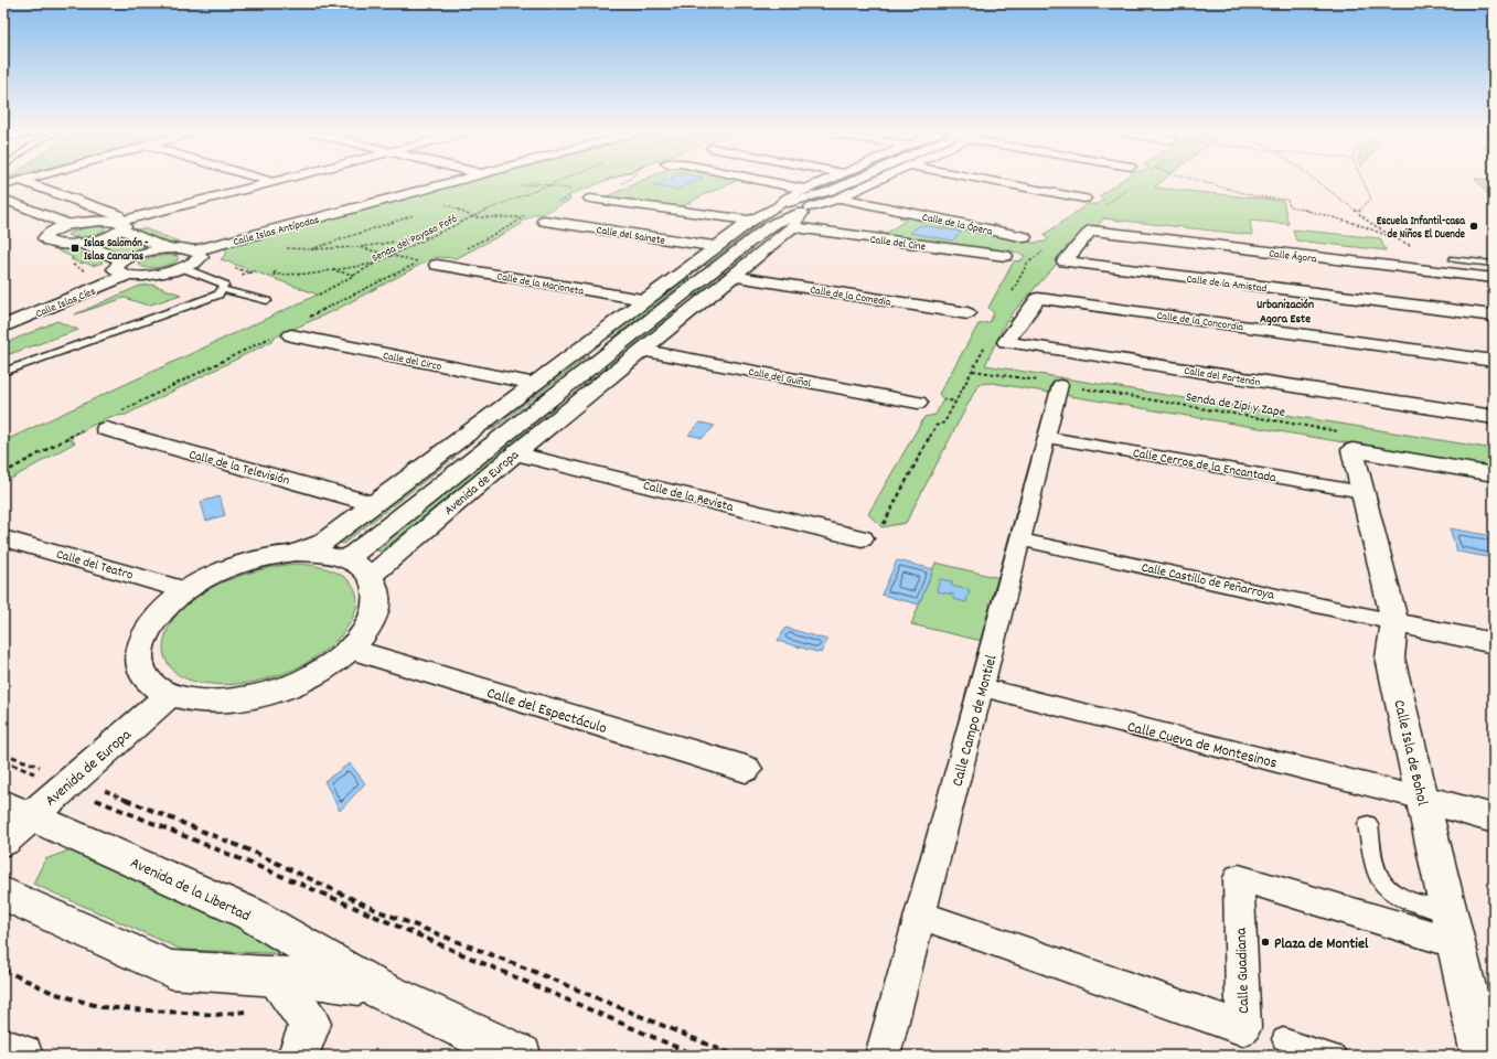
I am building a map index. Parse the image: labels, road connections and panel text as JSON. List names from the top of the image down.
{
  "streets": {
    "main road": [
      "Calle de la Ópera",
      "Calle Islas Antípodas",
      "Calle del Sainete",
      "Calle del Cine",
      "Calle Ágora",
      "Calle de la Marioneta",
      "Calle de la Amistad",
      "Calle de la Comedia",
      "Calle Islas Cíes",
      "Calle de la Concordia",
      "Calle del Circo",
      "Calle del Partenón",
      "Calle del Guiñol",
      "Calle de la Televisión",
      "Avenida de Europa",
      "Calle de la Revista",
      "Calle del Teatro",
      "Calle del Espectáculo",
      "Calle Isla de Bohol",
      "Avenida de la Libertad"
    ],
    "street": [
      "Calle Cerros de la Encantada",
      "Calle Castillo de Peñarroya",
      "Calle Campo de Montiel",
      "Calle Cueva de Montesinos",
      "Calle Guadiana"
    ],
    "path": ["Senda del Payaso Fofó", "Senda de Zipi y Zape"]
  },
  "crossings": [
    ["Calle de la Ópera", "Avenida de Europa"],
    ["Calle del Sainete", "Avenida de Europa"],
    ["Calle del Cine", "Avenida de Europa"],
    ["Calle Ágora", "Calle de la Amistad"],
    ["Calle de la Marioneta", "Avenida de Europa"],
    ["Calle de la Comedia", "Avenida de Europa"],
    ["Calle de la Concordia", "Calle del Partenón"],
    ["Calle del Circo", "Avenida de Europa"],
    ["Calle del Guiñol", "Avenida de Europa"],
    ["Senda de Zipi y Zape", "Calle Campo de Montiel"],
    ["Senda de Zipi y Zape", "Calle Isla de Bohol"],
    ["Calle Cerros de la Encantada", "Calle Campo de Montiel"],
    ["Calle Cerros de la Encantada", "Calle Isla de Bohol"],
    ["Calle de la Televisión", "Avenida de Europa"],
    ["Avenida de Europa", "Calle de la Revista"],
    ["Avenida de Europa", "Avenida de la Libertad"],
    ["Calle Castillo de Peñarroya", "Calle Campo de Montiel"],
    ["Calle Castillo de Peñarroya", "Calle Isla de Bohol"],
    ["Calle Campo de Montiel", "Calle Cueva de Montesinos"],
    ["Calle Campo de Montiel", "Calle Guadiana"],
    ["Calle Cueva de Montesinos", "Calle Isla de Bohol"],
    ["Calle Isla de Bohol", "Calle Guadiana"]
  ],
  "districts": ["Urbanización Agora Este"],
  "places": {
    "other": ["Escuela Infantil-casa de Niños El Duende", "Plaza de Montiel"],
    "transit": ["Islas Salomón - Islas Canarias"]
  }
}
